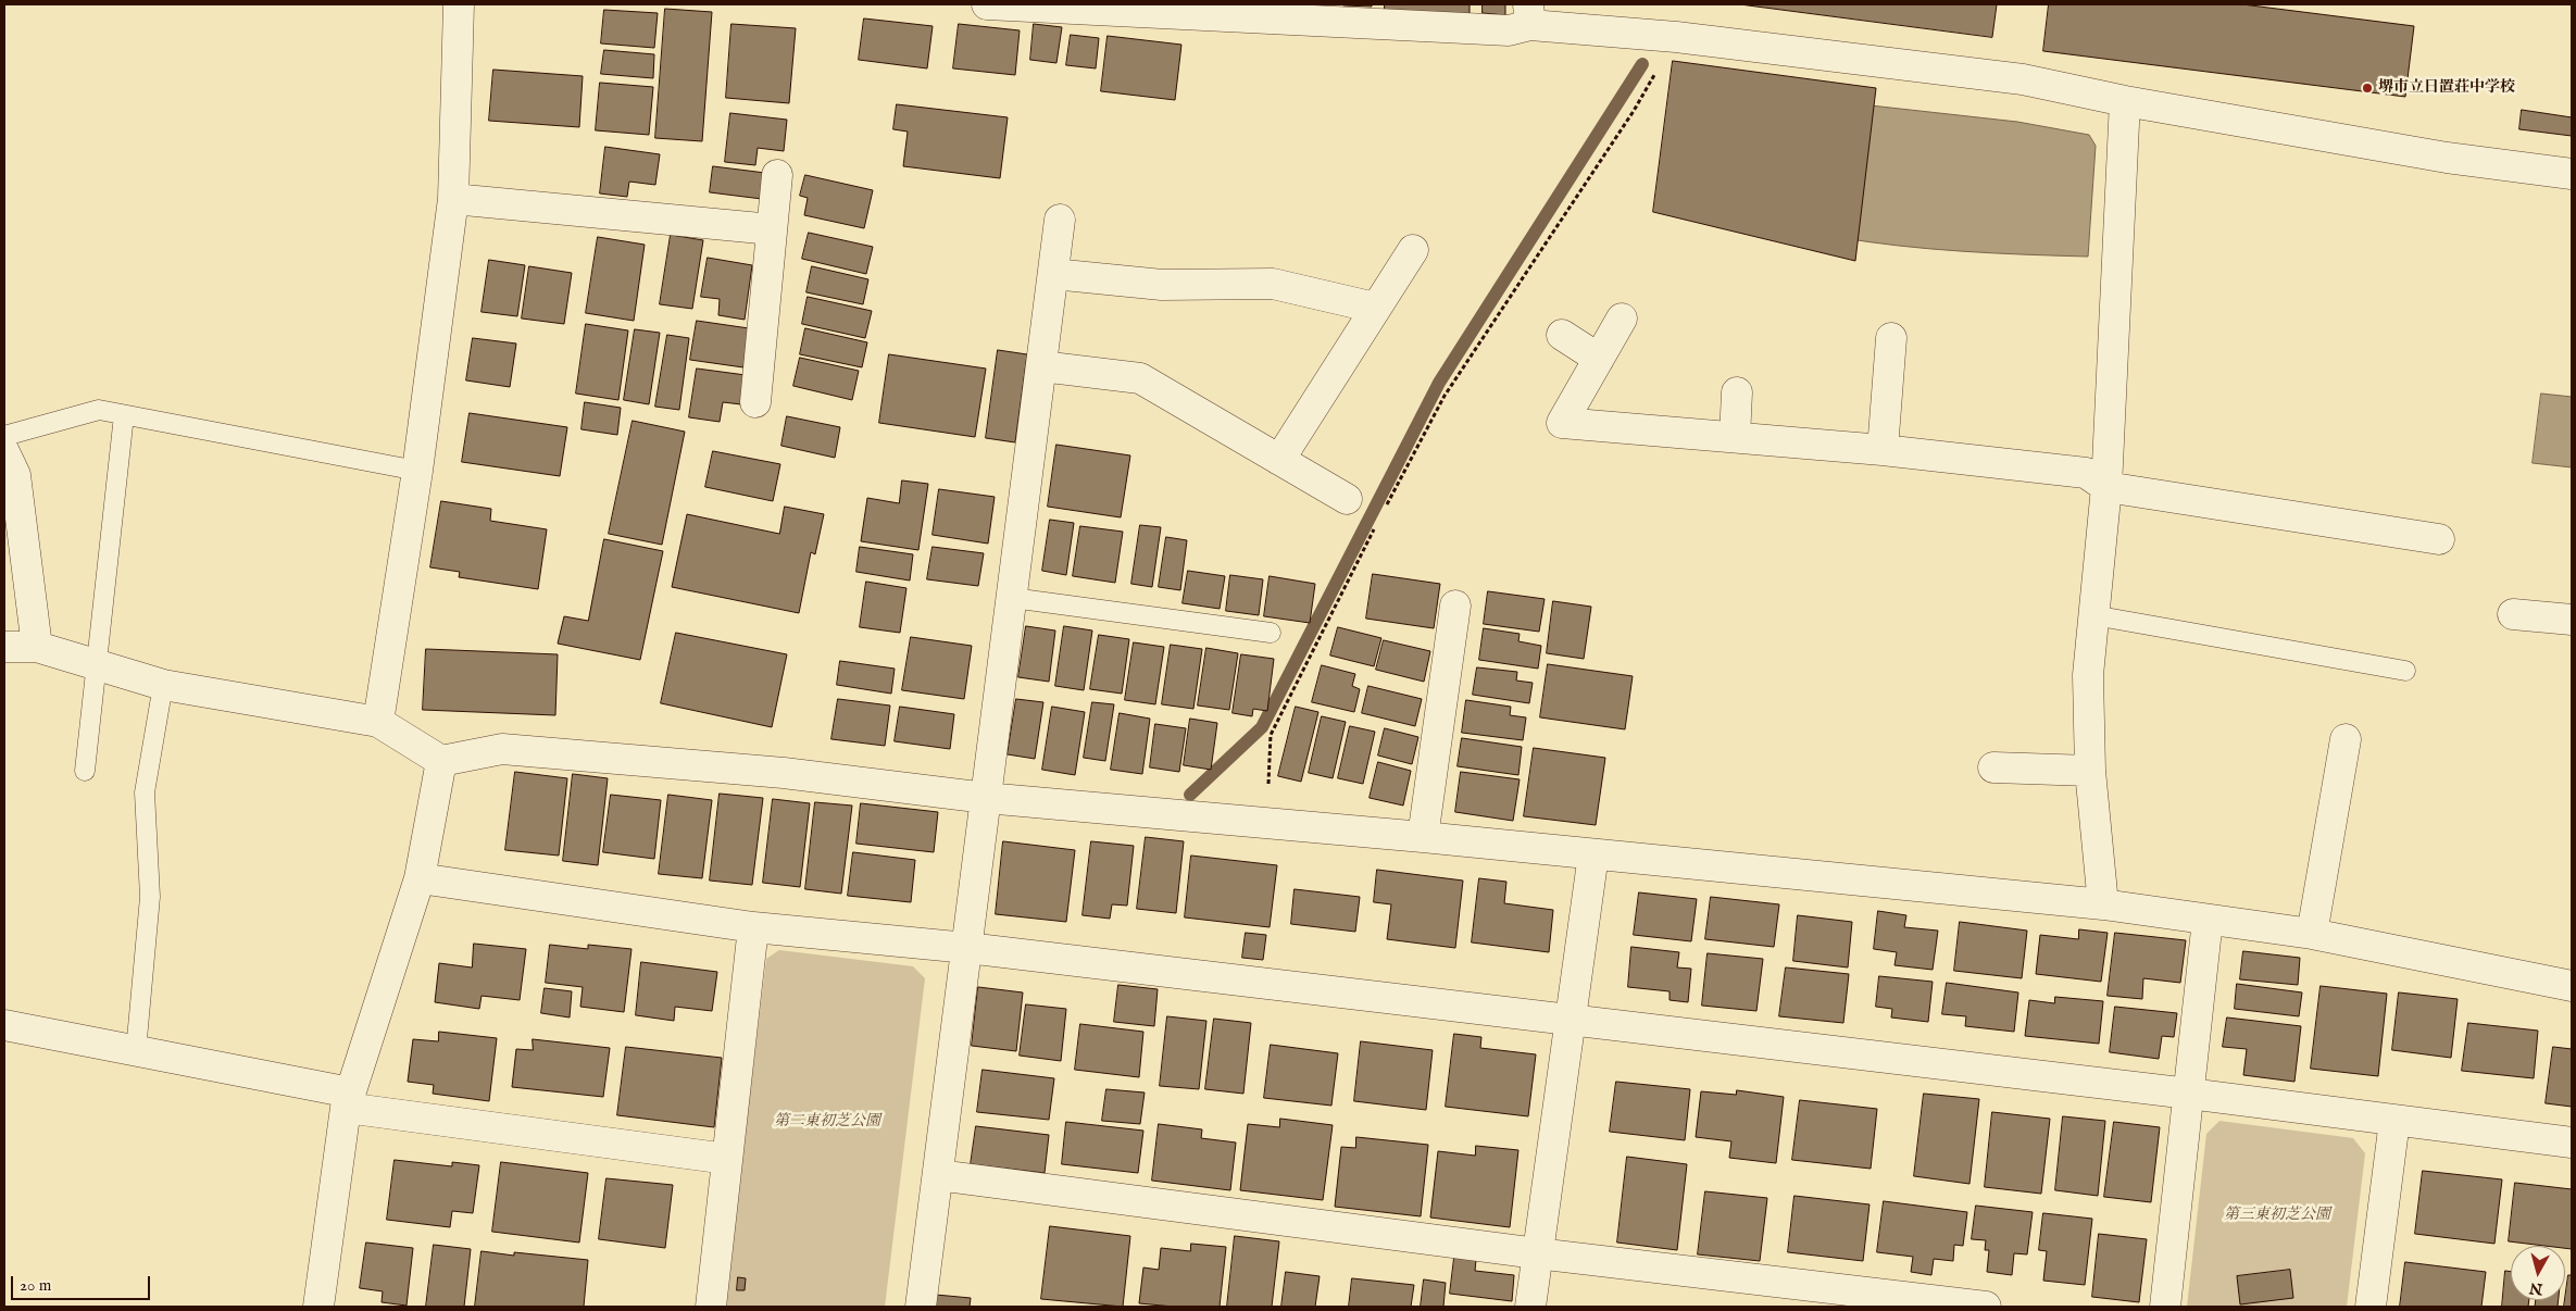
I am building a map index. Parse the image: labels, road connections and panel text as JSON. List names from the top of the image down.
{
  "parks": ["第二東初芝公園", "第三東初芝公園"],
  "places": ["堺市立日置荘中学校"],
  "scale_bar": "20 m",
  "north": "bottom"
}
